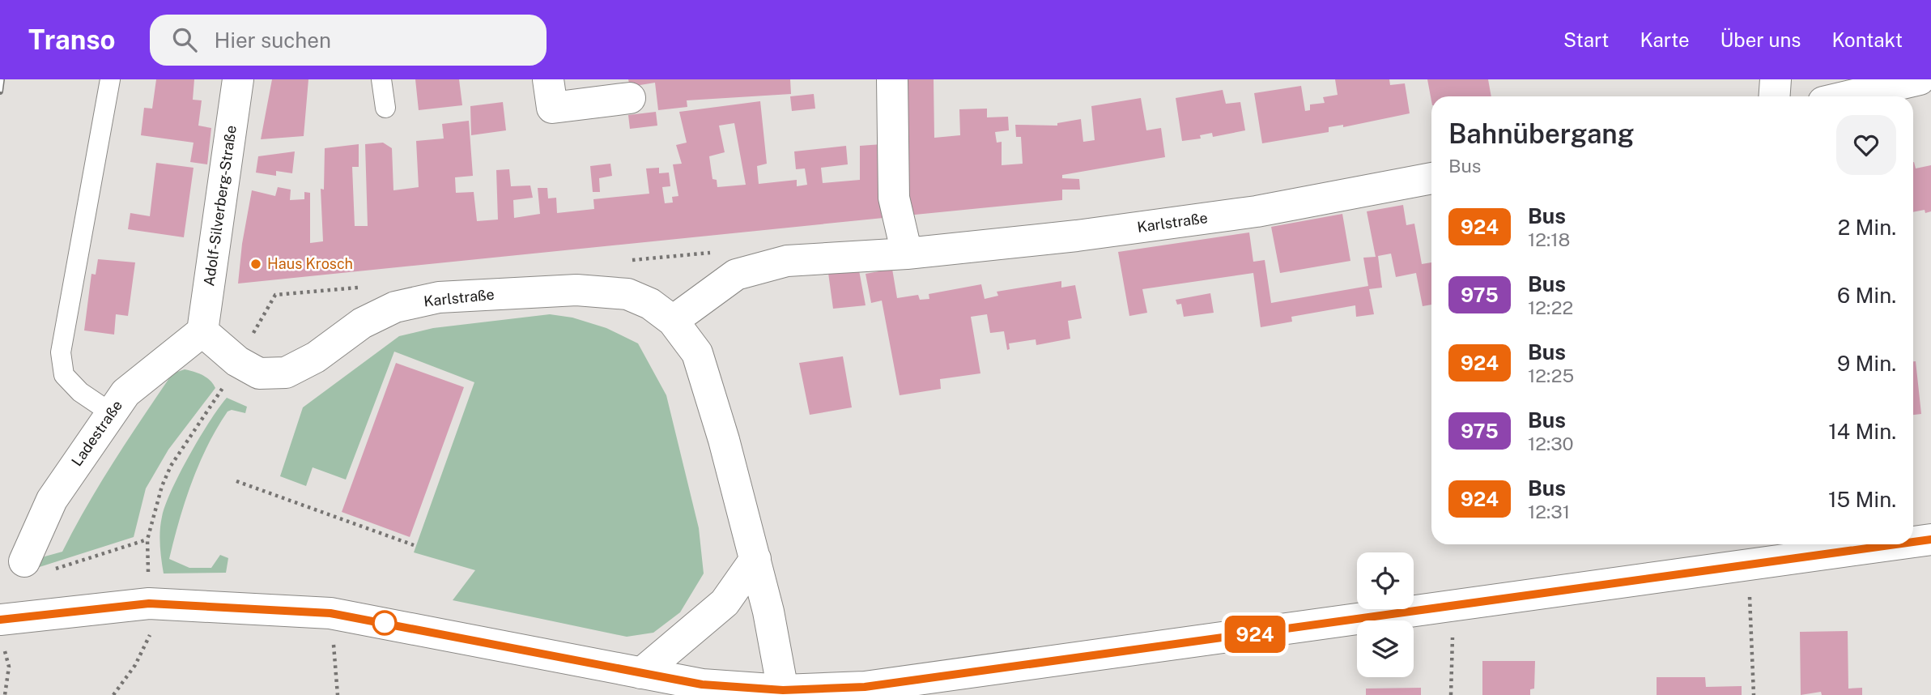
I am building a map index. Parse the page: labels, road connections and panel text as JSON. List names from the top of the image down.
{
  "streets": {
    "street": ["Adolf-Silverberg-Straße", "Karlstraße", "Ladestraße"]
  },
  "crossings": [
    ["Adolf-Silverberg-Straße", "Karlstraße"],
    ["Adolf-Silverberg-Straße", "Ladestraße"],
    ["Karlstraße", "Ladestraße"]
  ],
  "places": ["Haus Krosch"],
  "lines": ["bus line 924"],
  "page": {
    "header": "Transo",
    "search": "Hier suchen",
    "nav": [
      "Start",
      "Karte",
      "Über uns",
      "Kontakt"
    ],
    "on_map": "924",
    "heading": ["Bahnübergang", "Bus"],
    "list": [
      {
        "mark": "924",
        "name": "Bus",
        "note": "12:18",
        "value": "2 Min."
      },
      {
        "mark": "975",
        "name": "Bus",
        "note": "12:22",
        "value": "6 Min."
      },
      {
        "mark": "924",
        "name": "Bus",
        "note": "12:25",
        "value": "9 Min."
      },
      {
        "mark": "975",
        "name": "Bus",
        "note": "12:30",
        "value": "14 Min."
      },
      {
        "mark": "924",
        "name": "Bus",
        "note": "12:31",
        "value": "15 Min."
      }
    ]
  }
}
